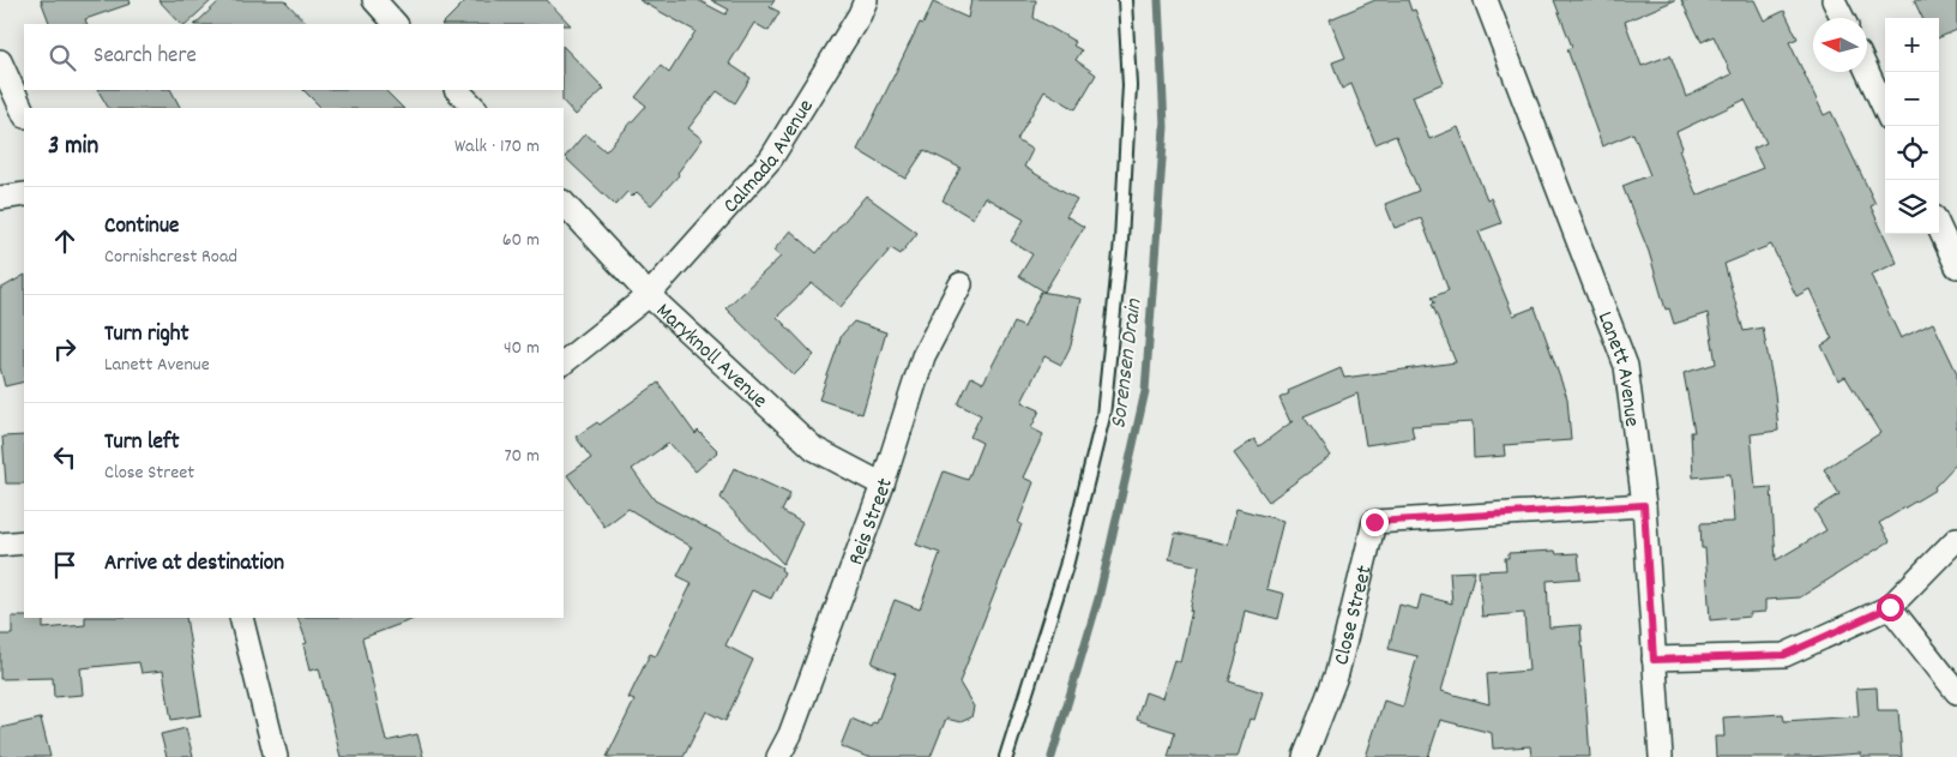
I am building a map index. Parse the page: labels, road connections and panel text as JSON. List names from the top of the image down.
{
  "streets": {
    "street": [
      "Calmada Avenue",
      "Maryknoll Avenue",
      "Lanett Avenue",
      "Reis Street",
      "Close Street"
    ]
  },
  "crossings": [
    ["Calmada Avenue", "Maryknoll Avenue"],
    ["Maryknoll Avenue", "Reis Street"],
    ["Lanett Avenue", "Close Street"]
  ],
  "water": ["Sorensen Drain"],
  "north": "left",
  "page": {
    "map_buttons": ["+", "−"],
    "search": "Search here",
    "heading": ["3 min", "Walk · 170 m"],
    "list": [
      ["Continue", "Cornishcrest Road", "60 m"],
      ["Turn right", "Lanett Avenue", "40 m"],
      ["Turn left", "Close Street", "70 m"],
      "Arrive at destination"
    ]
  }
}
